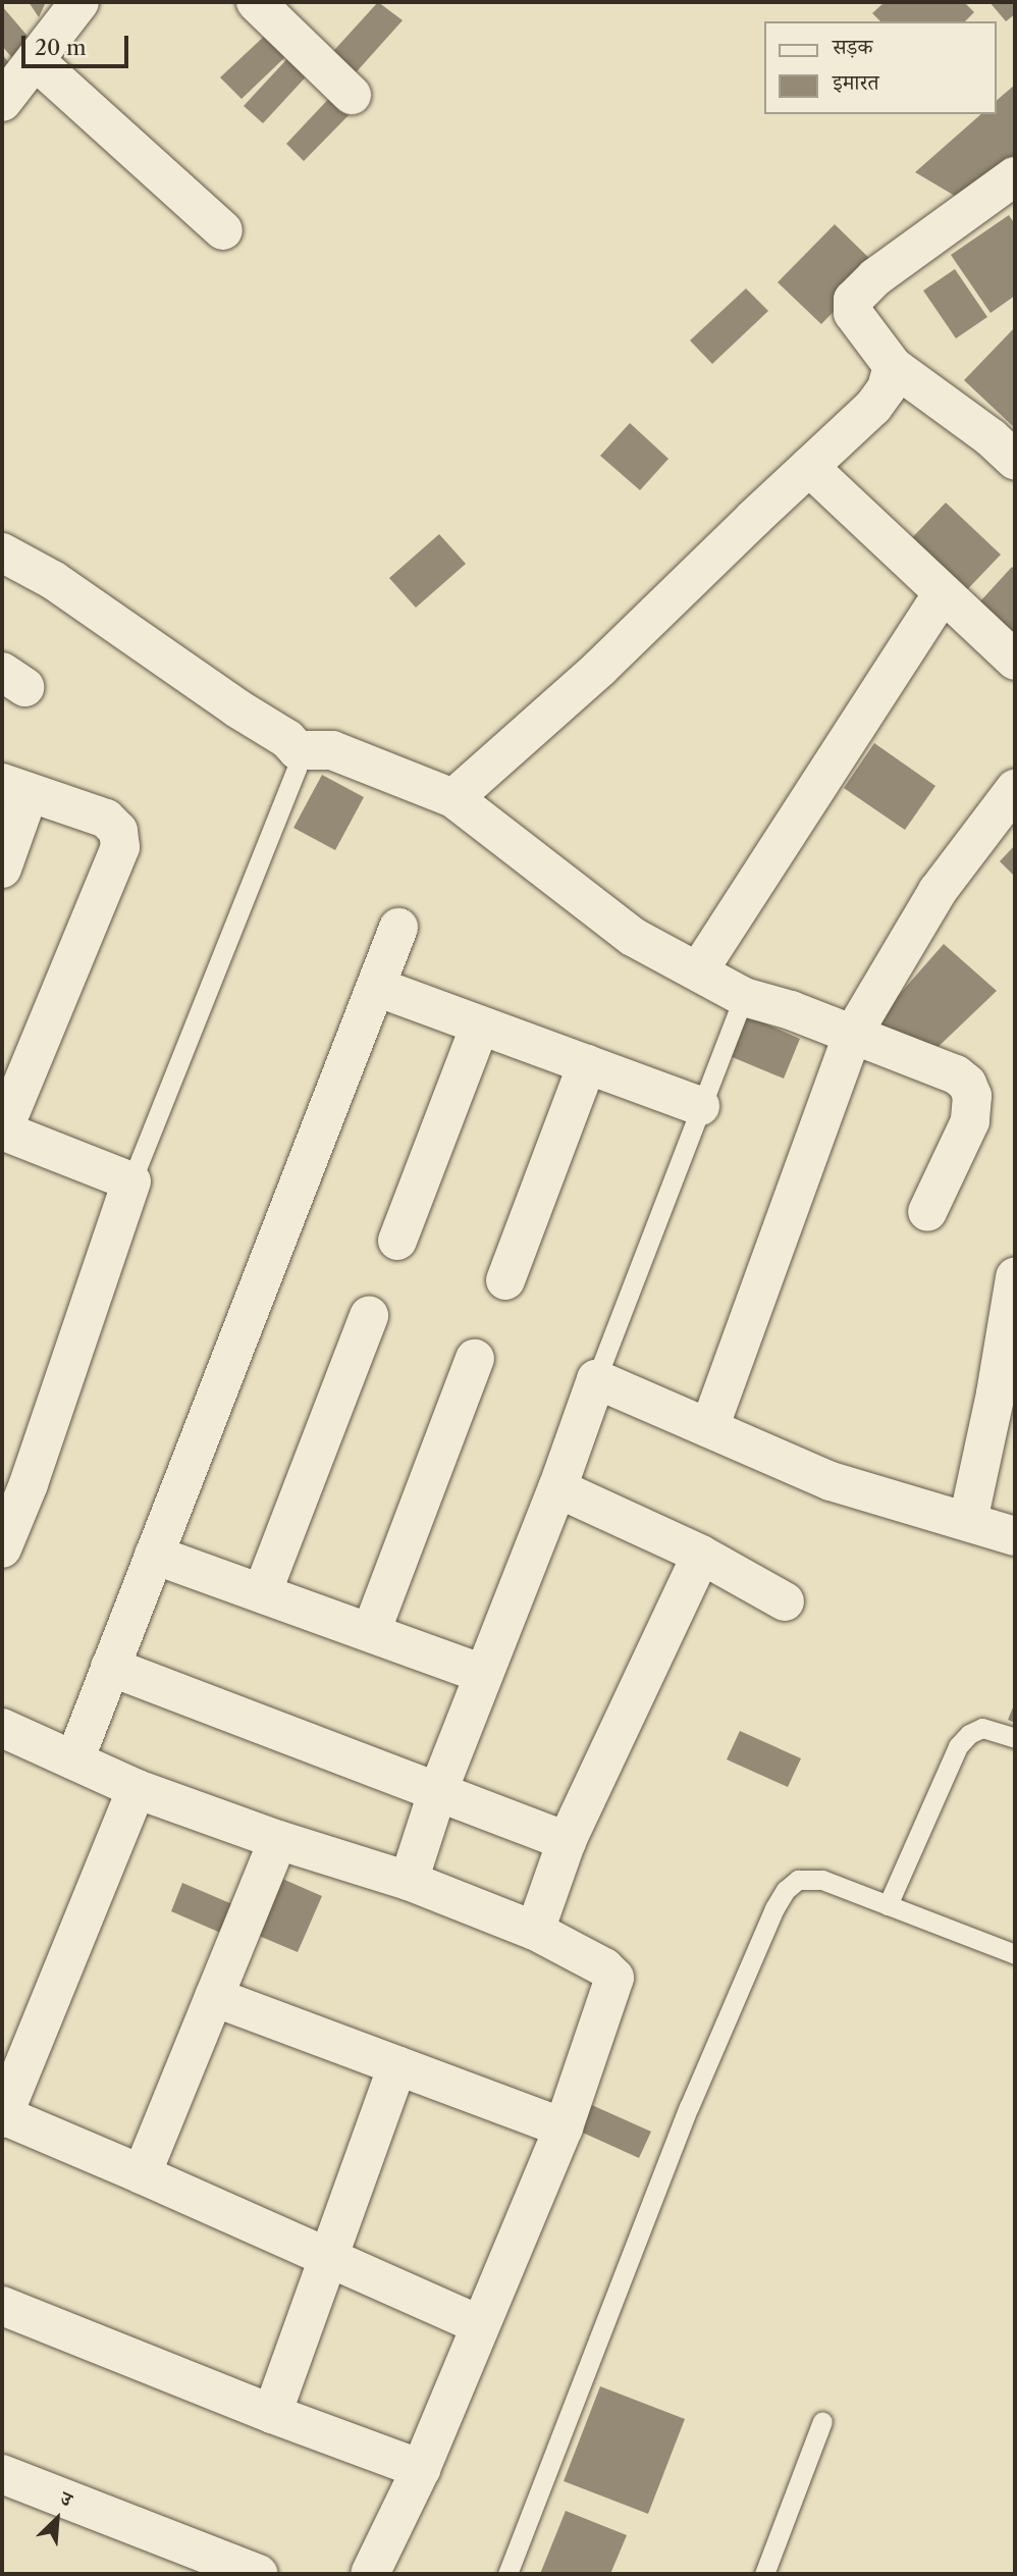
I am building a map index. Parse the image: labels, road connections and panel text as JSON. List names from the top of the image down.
{
  "legend": ["सड़क", "इमारत"],
  "scale_bar": "20 m",
  "north": "top right"
}
